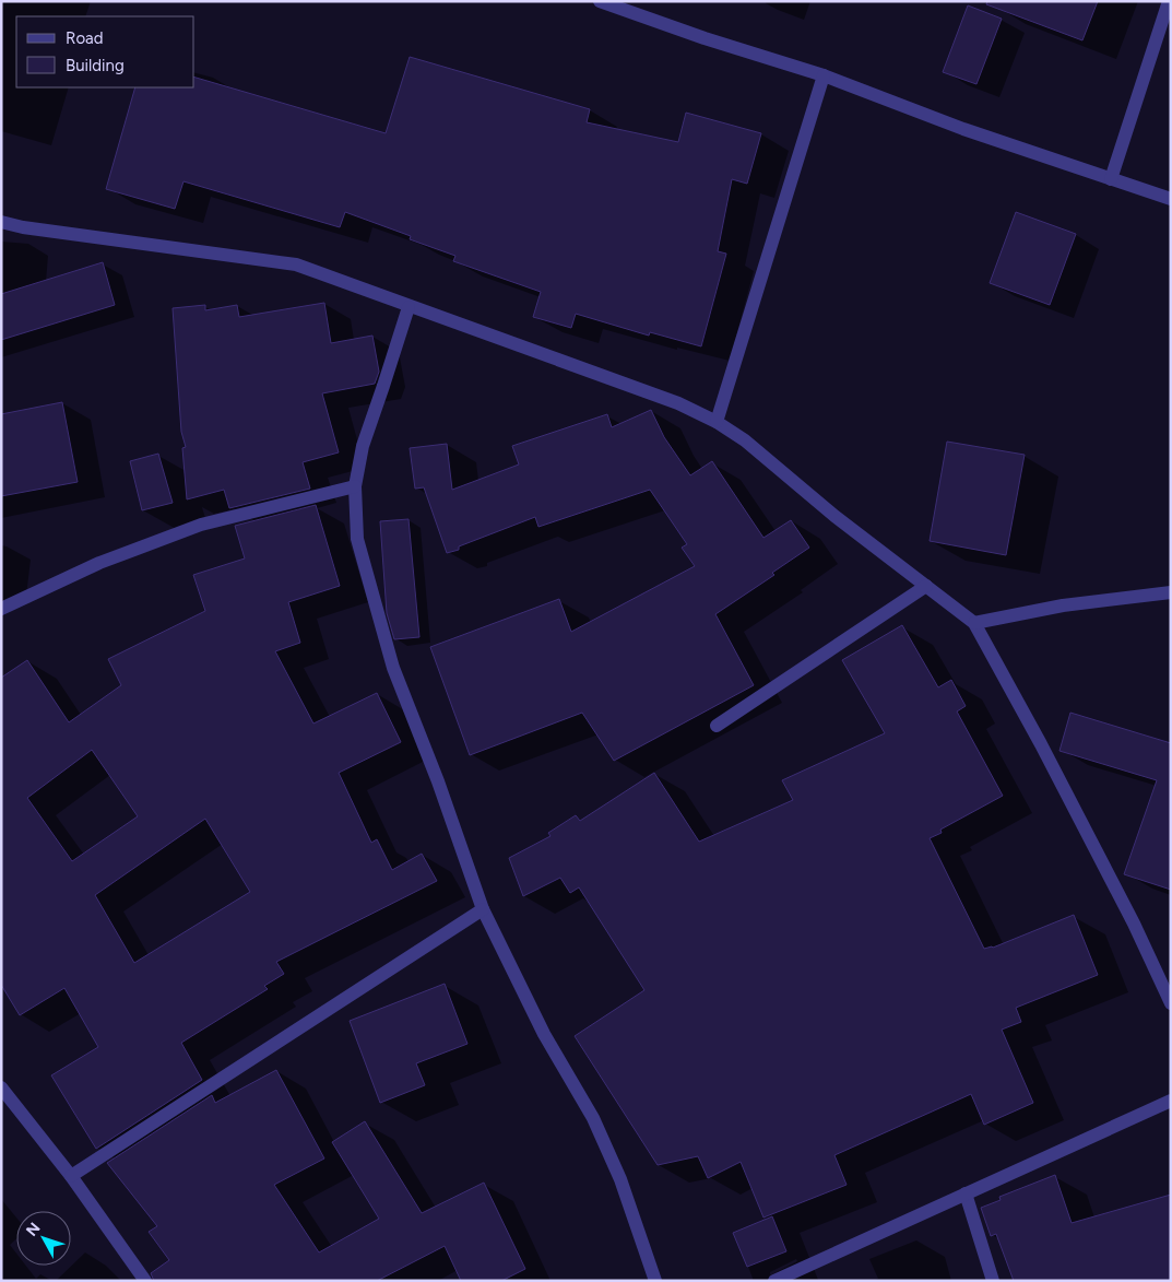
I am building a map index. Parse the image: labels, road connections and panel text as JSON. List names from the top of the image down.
{
  "legend": ["Road", "Building"],
  "north": "top left"
}
